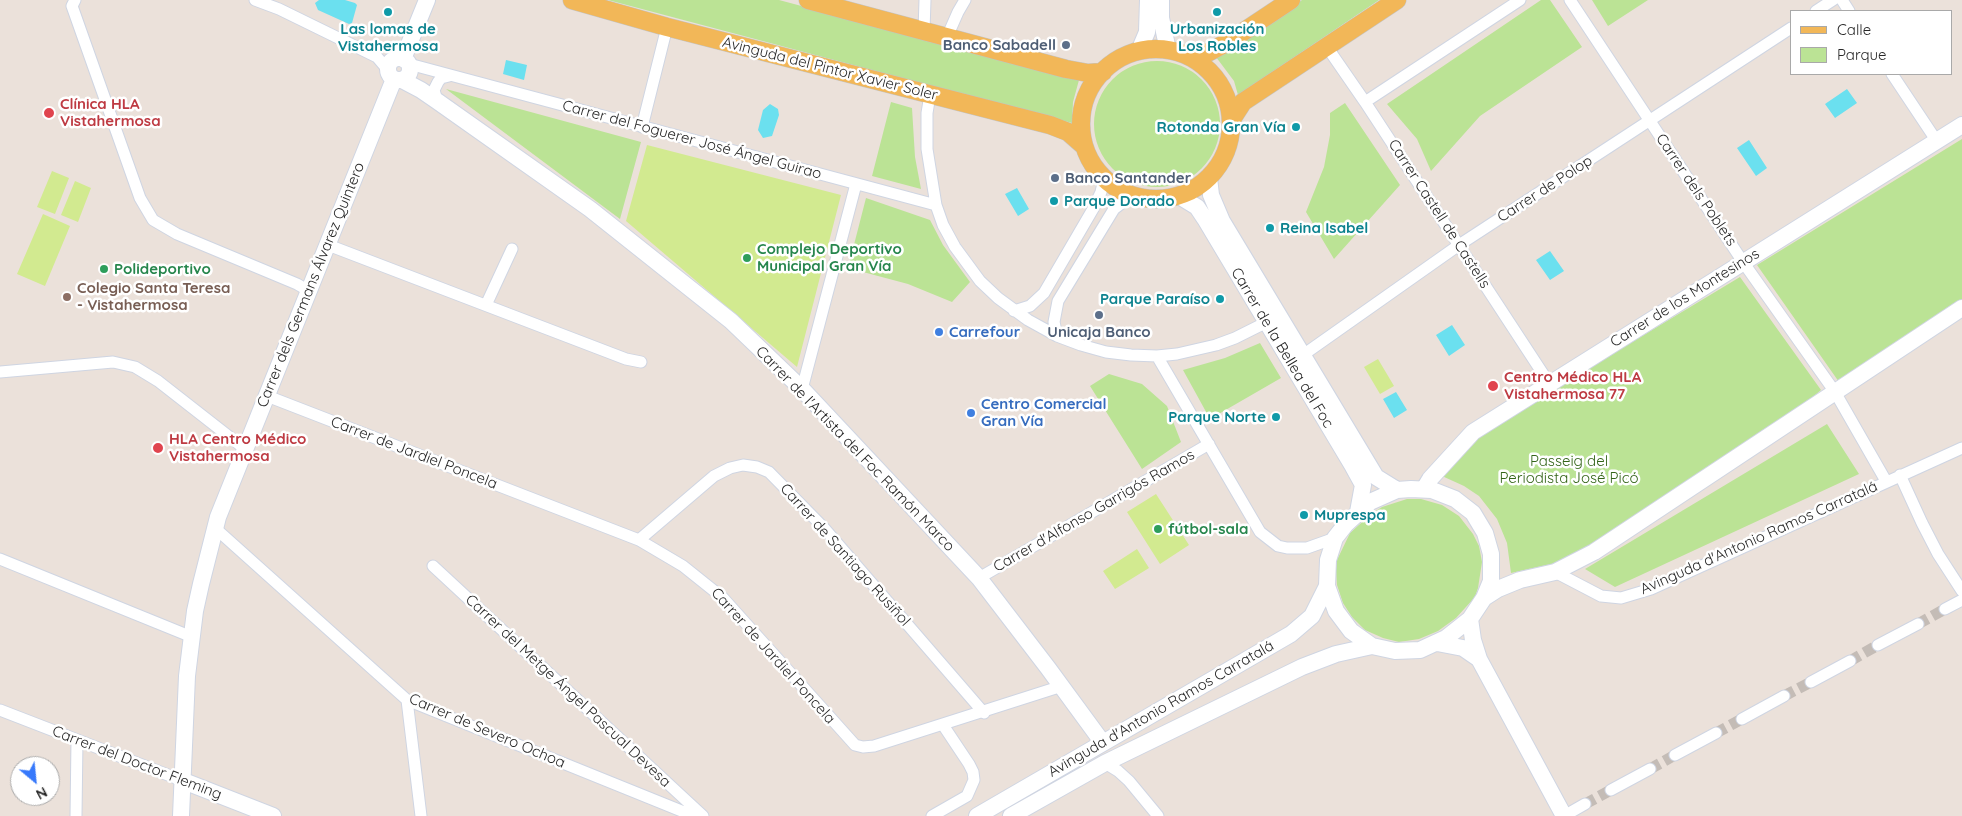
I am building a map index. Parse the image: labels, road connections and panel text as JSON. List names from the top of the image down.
{
  "streets": {
    "main road": [
      "Avinguda del Pintor Xavier Soler",
      "Carrer dels Germans Álvarez Quintero",
      "Carrer de los Montesinos",
      "Carrer de la Bellea del Foc",
      "Carrer de l'Artista del Foc Ramón Marco",
      "Avinguda d'Antonio Ramos Carratalá",
      "Carrer del Doctor Fleming"
    ],
    "street": [
      "Carrer del Foguerer José Ángel Guirao",
      "Carrer de Polop",
      "Carrer dels Poblets",
      "Carrer Castell de Castells",
      "Carrer de Jardiel Poncela",
      "Carrer d'Alfonso Garrigós Ramos",
      "Carrer de Santiago Rusiñol",
      "Carrer del Metge Ángel Pascual Devesa",
      "Carrer de Severo Ochoa"
    ]
  },
  "crossings": [
    ["Avinguda del Pintor Xavier Soler", "Carrer de la Bellea del Foc"],
    ["Carrer del Foguerer José Ángel Guirao", "Carrer dels Germans Álvarez Quintero"],
    ["Carrer del Foguerer José Ángel Guirao", "Carrer de l'Artista del Foc Ramón Marco"],
    ["Carrer de Polop", "Carrer dels Poblets"],
    ["Carrer de Polop", "Carrer Castell de Castells"],
    ["Carrer de Polop", "Carrer de la Bellea del Foc"],
    ["Carrer dels Poblets", "Carrer de los Montesinos"],
    ["Carrer dels Poblets", "Avinguda d'Antonio Ramos Carratalá"],
    ["Carrer Castell de Castells", "Carrer de los Montesinos"],
    ["Carrer dels Germans Álvarez Quintero", "Carrer de l'Artista del Foc Ramón Marco"],
    ["Carrer dels Germans Álvarez Quintero", "Carrer de Jardiel Poncela"],
    ["Carrer dels Germans Álvarez Quintero", "Carrer de Severo Ochoa"],
    ["Carrer dels Germans Álvarez Quintero", "Carrer del Doctor Fleming"],
    ["Carrer de los Montesinos", "Carrer de la Bellea del Foc"],
    ["Carrer de los Montesinos", "Avinguda d'Antonio Ramos Carratalá"],
    ["Carrer de la Bellea del Foc", "Avinguda d'Antonio Ramos Carratalá"],
    ["Carrer de l'Artista del Foc Ramón Marco", "Carrer de Jardiel Poncela"],
    ["Carrer de l'Artista del Foc Ramón Marco", "Carrer d'Alfonso Garrigós Ramos"],
    ["Carrer de l'Artista del Foc Ramón Marco", "Avinguda d'Antonio Ramos Carratalá"],
    ["Carrer de Jardiel Poncela", "Carrer de Santiago Rusiñol"]
  ],
  "parks": ["Passeig del Periodista José Picó"],
  "places": [
    "Las lomas de Vistahermosa",
    "Urbanización Los Robles",
    "Banco Sabadell",
    "Clínica HLA Vistahermosa",
    "Rotonda Gran Vía",
    "Banco Santander",
    "Parque Dorado",
    "Reina Isabel",
    "Complejo Deportivo Municipal Gran Vía",
    "Polideportivo",
    "Colegio Santa Teresa - Vistahermosa",
    "Parque Paraíso",
    "Unicaja Banco",
    "Carrefour",
    "Centro Médico HLA Vistahermosa 77",
    "Centro Comercial Gran Vía",
    "Parque Norte",
    "HLA Centro Médico Vistahermosa",
    "Muprespa",
    "fútbol-sala"
  ],
  "legend": ["Calle", "Parque"],
  "north": "bottom right"
}
